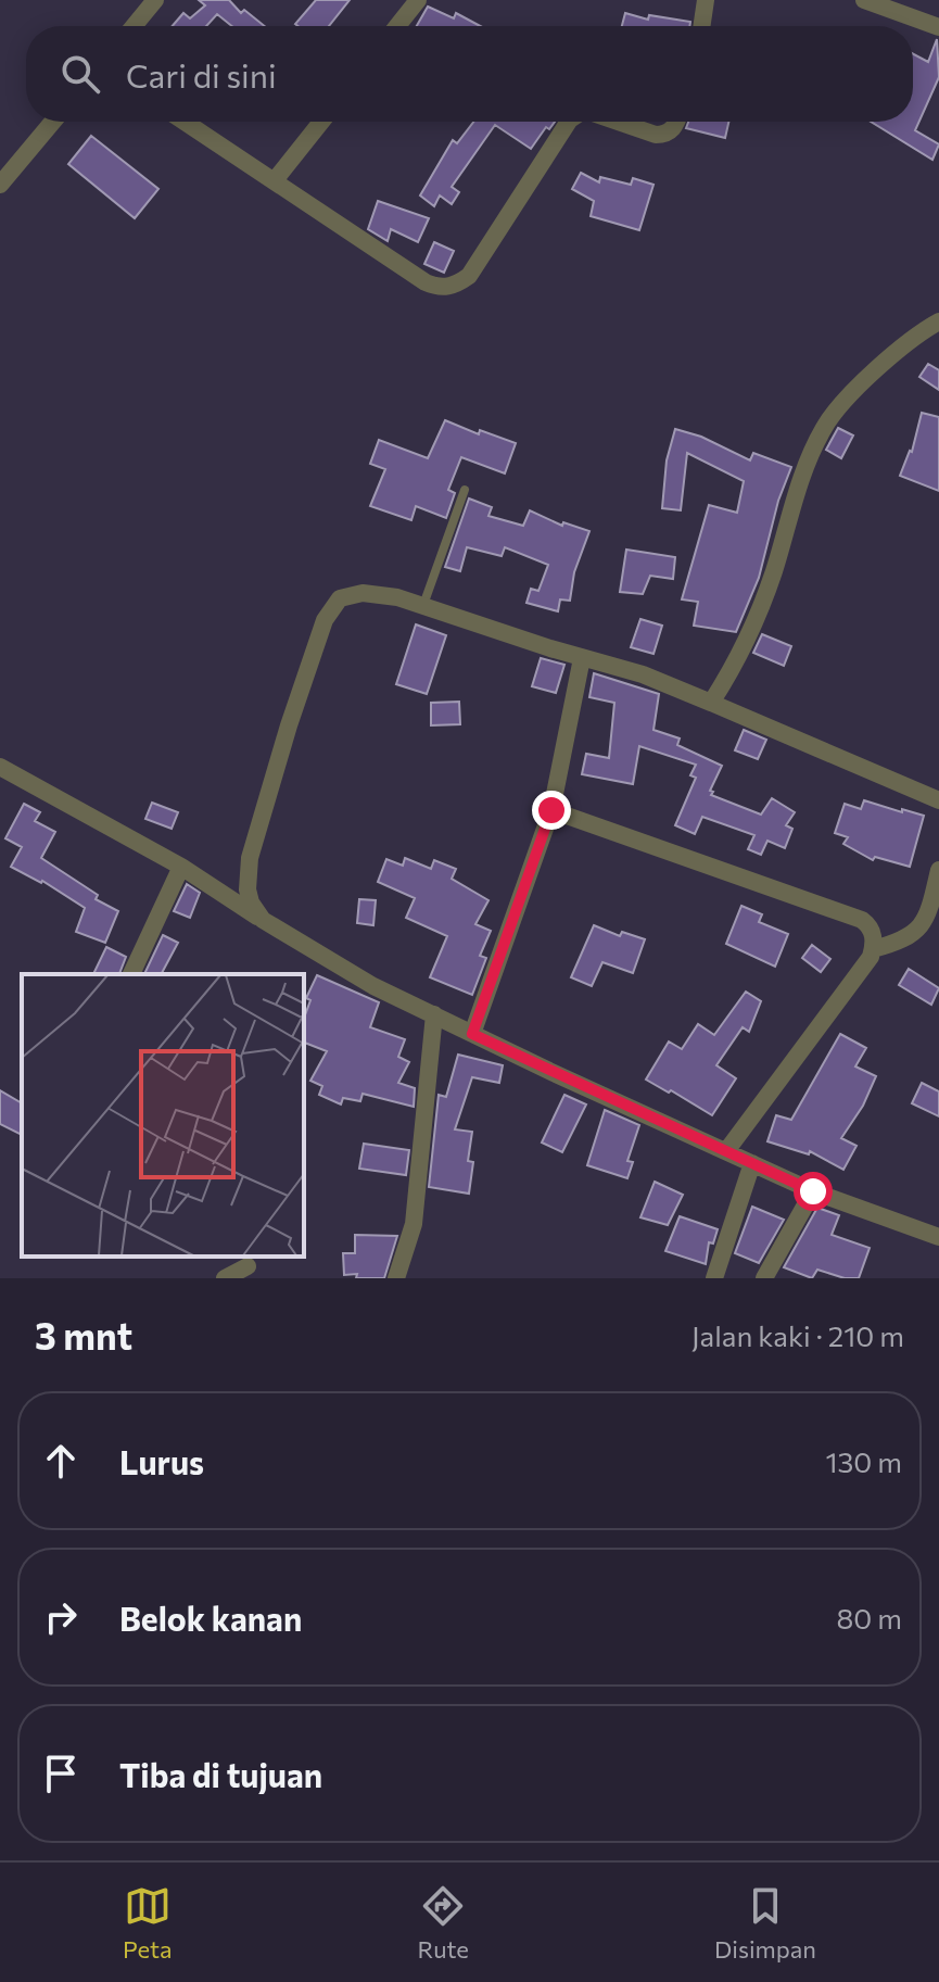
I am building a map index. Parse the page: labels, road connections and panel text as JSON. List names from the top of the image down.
{
  "page": {
    "search": "Cari di sini",
    "heading": ["3 mnt", "Jalan kaki · 210 m"],
    "list": [
      ["Lurus", "130 m"],
      ["Belok kanan", "80 m"],
      "Tiba di tujuan"
    ],
    "nav": ["Peta", "Rute", "Disimpan"]
  }
}
